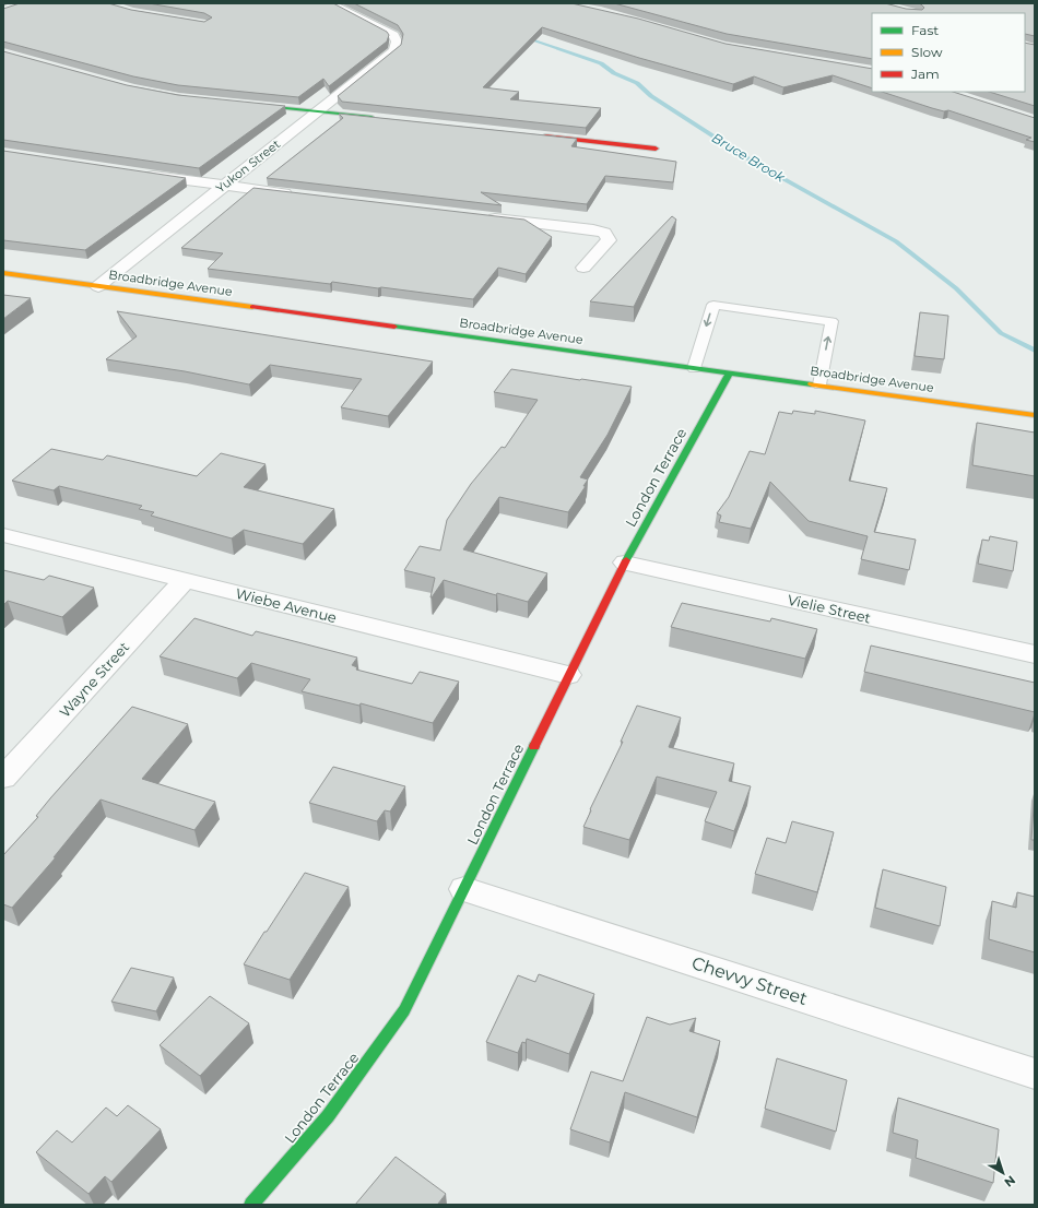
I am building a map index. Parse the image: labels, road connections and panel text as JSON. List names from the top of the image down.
{
  "streets": {
    "street": [
      "Yukon Street",
      "Broadbridge Avenue",
      "London Terrace",
      "Wiebe Avenue",
      "Vielie Street",
      "Wayne Street",
      "Chevvy Street"
    ]
  },
  "crossings": [
    ["Yukon Street", "Broadbridge Avenue"],
    ["Broadbridge Avenue", "London Terrace"],
    ["London Terrace", "Wiebe Avenue"],
    ["London Terrace", "Vielie Street"],
    ["London Terrace", "Chevvy Street"],
    ["Wiebe Avenue", "Wayne Street"]
  ],
  "water": ["Bruce Brook"],
  "legend": ["Fast", "Slow", "Jam"],
  "north": "bottom right"
}
